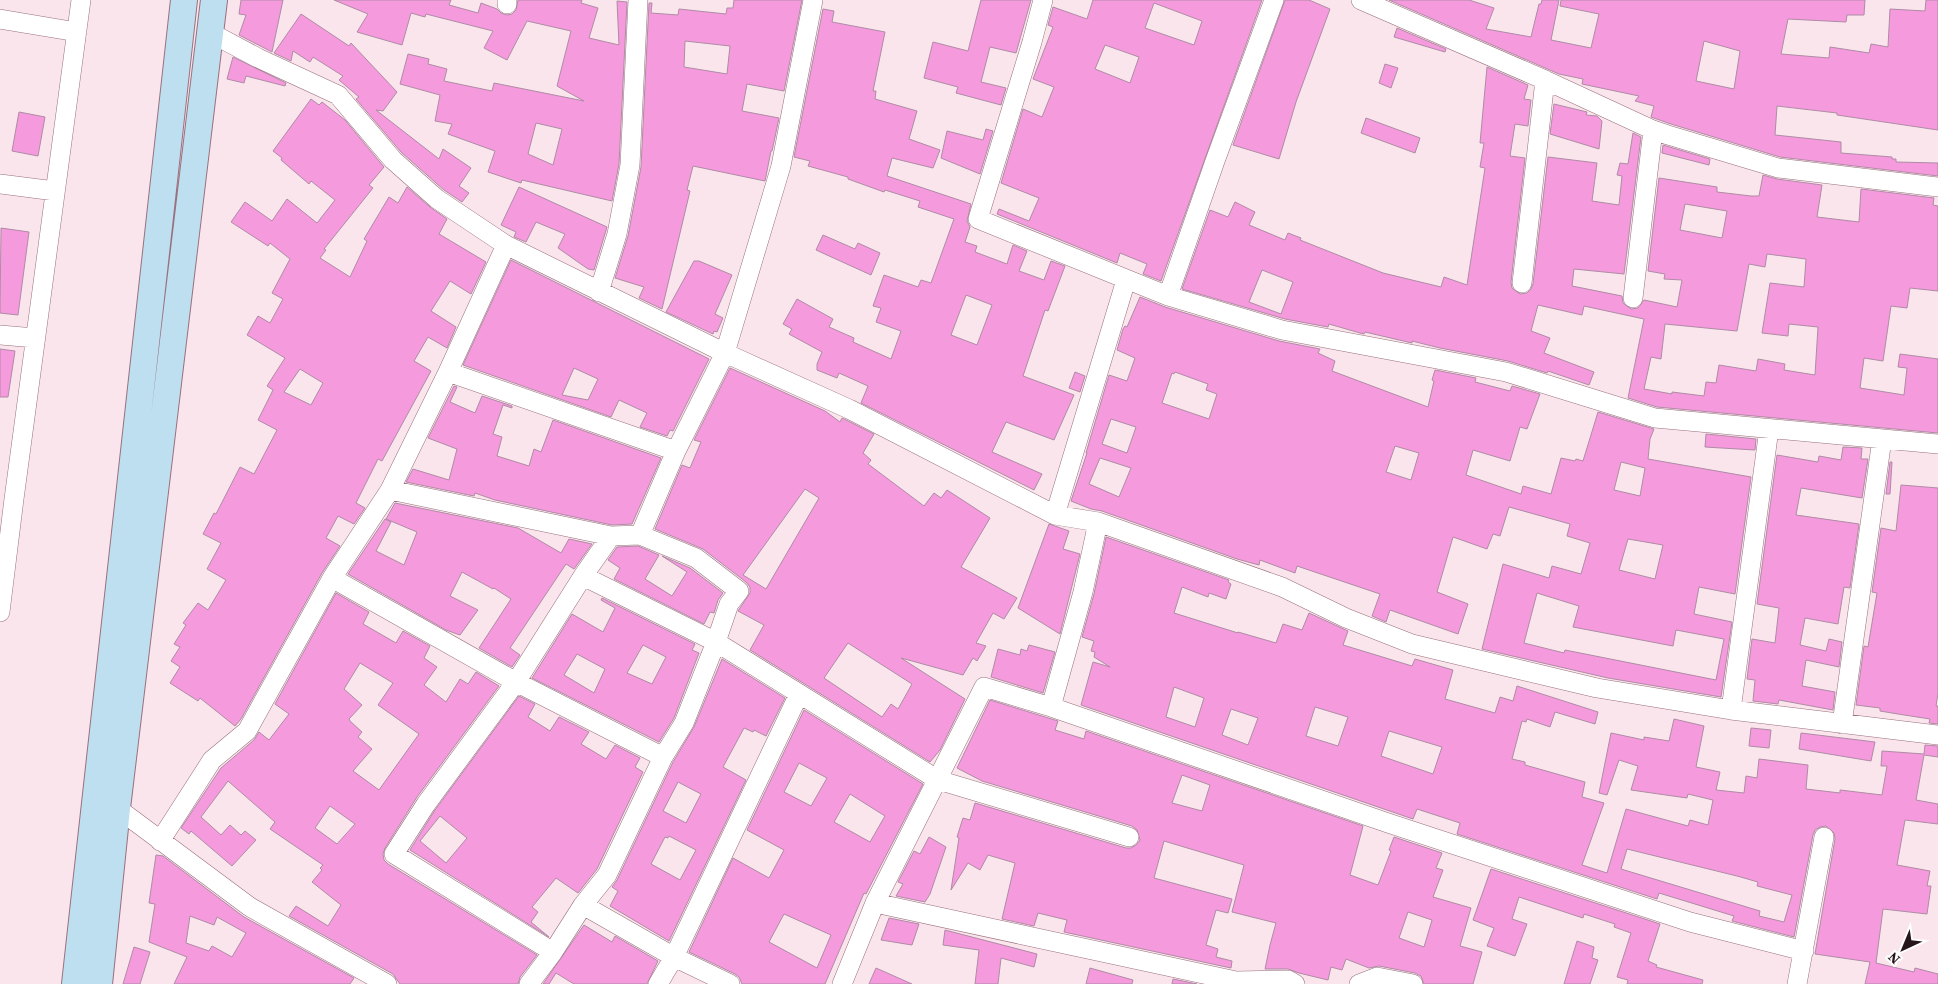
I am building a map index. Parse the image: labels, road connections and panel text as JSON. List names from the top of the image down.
{
  "north": "bottom left"
}
